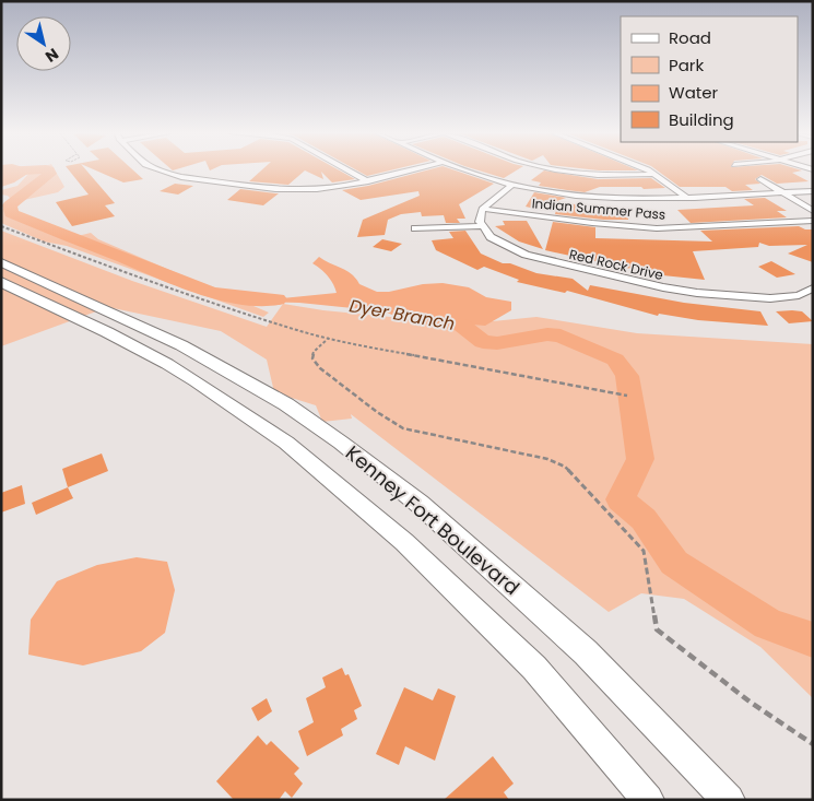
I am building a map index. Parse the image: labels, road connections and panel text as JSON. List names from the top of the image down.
{
  "streets": {
    "main road": ["Kenney Fort Boulevard"],
    "street": ["Indian Summer Pass", "Red Rock Drive"]
  },
  "water": ["Dyer Branch"],
  "legend": [
    "Road",
    "Park",
    "Water",
    "Building"
  ],
  "north": "bottom right"
}
